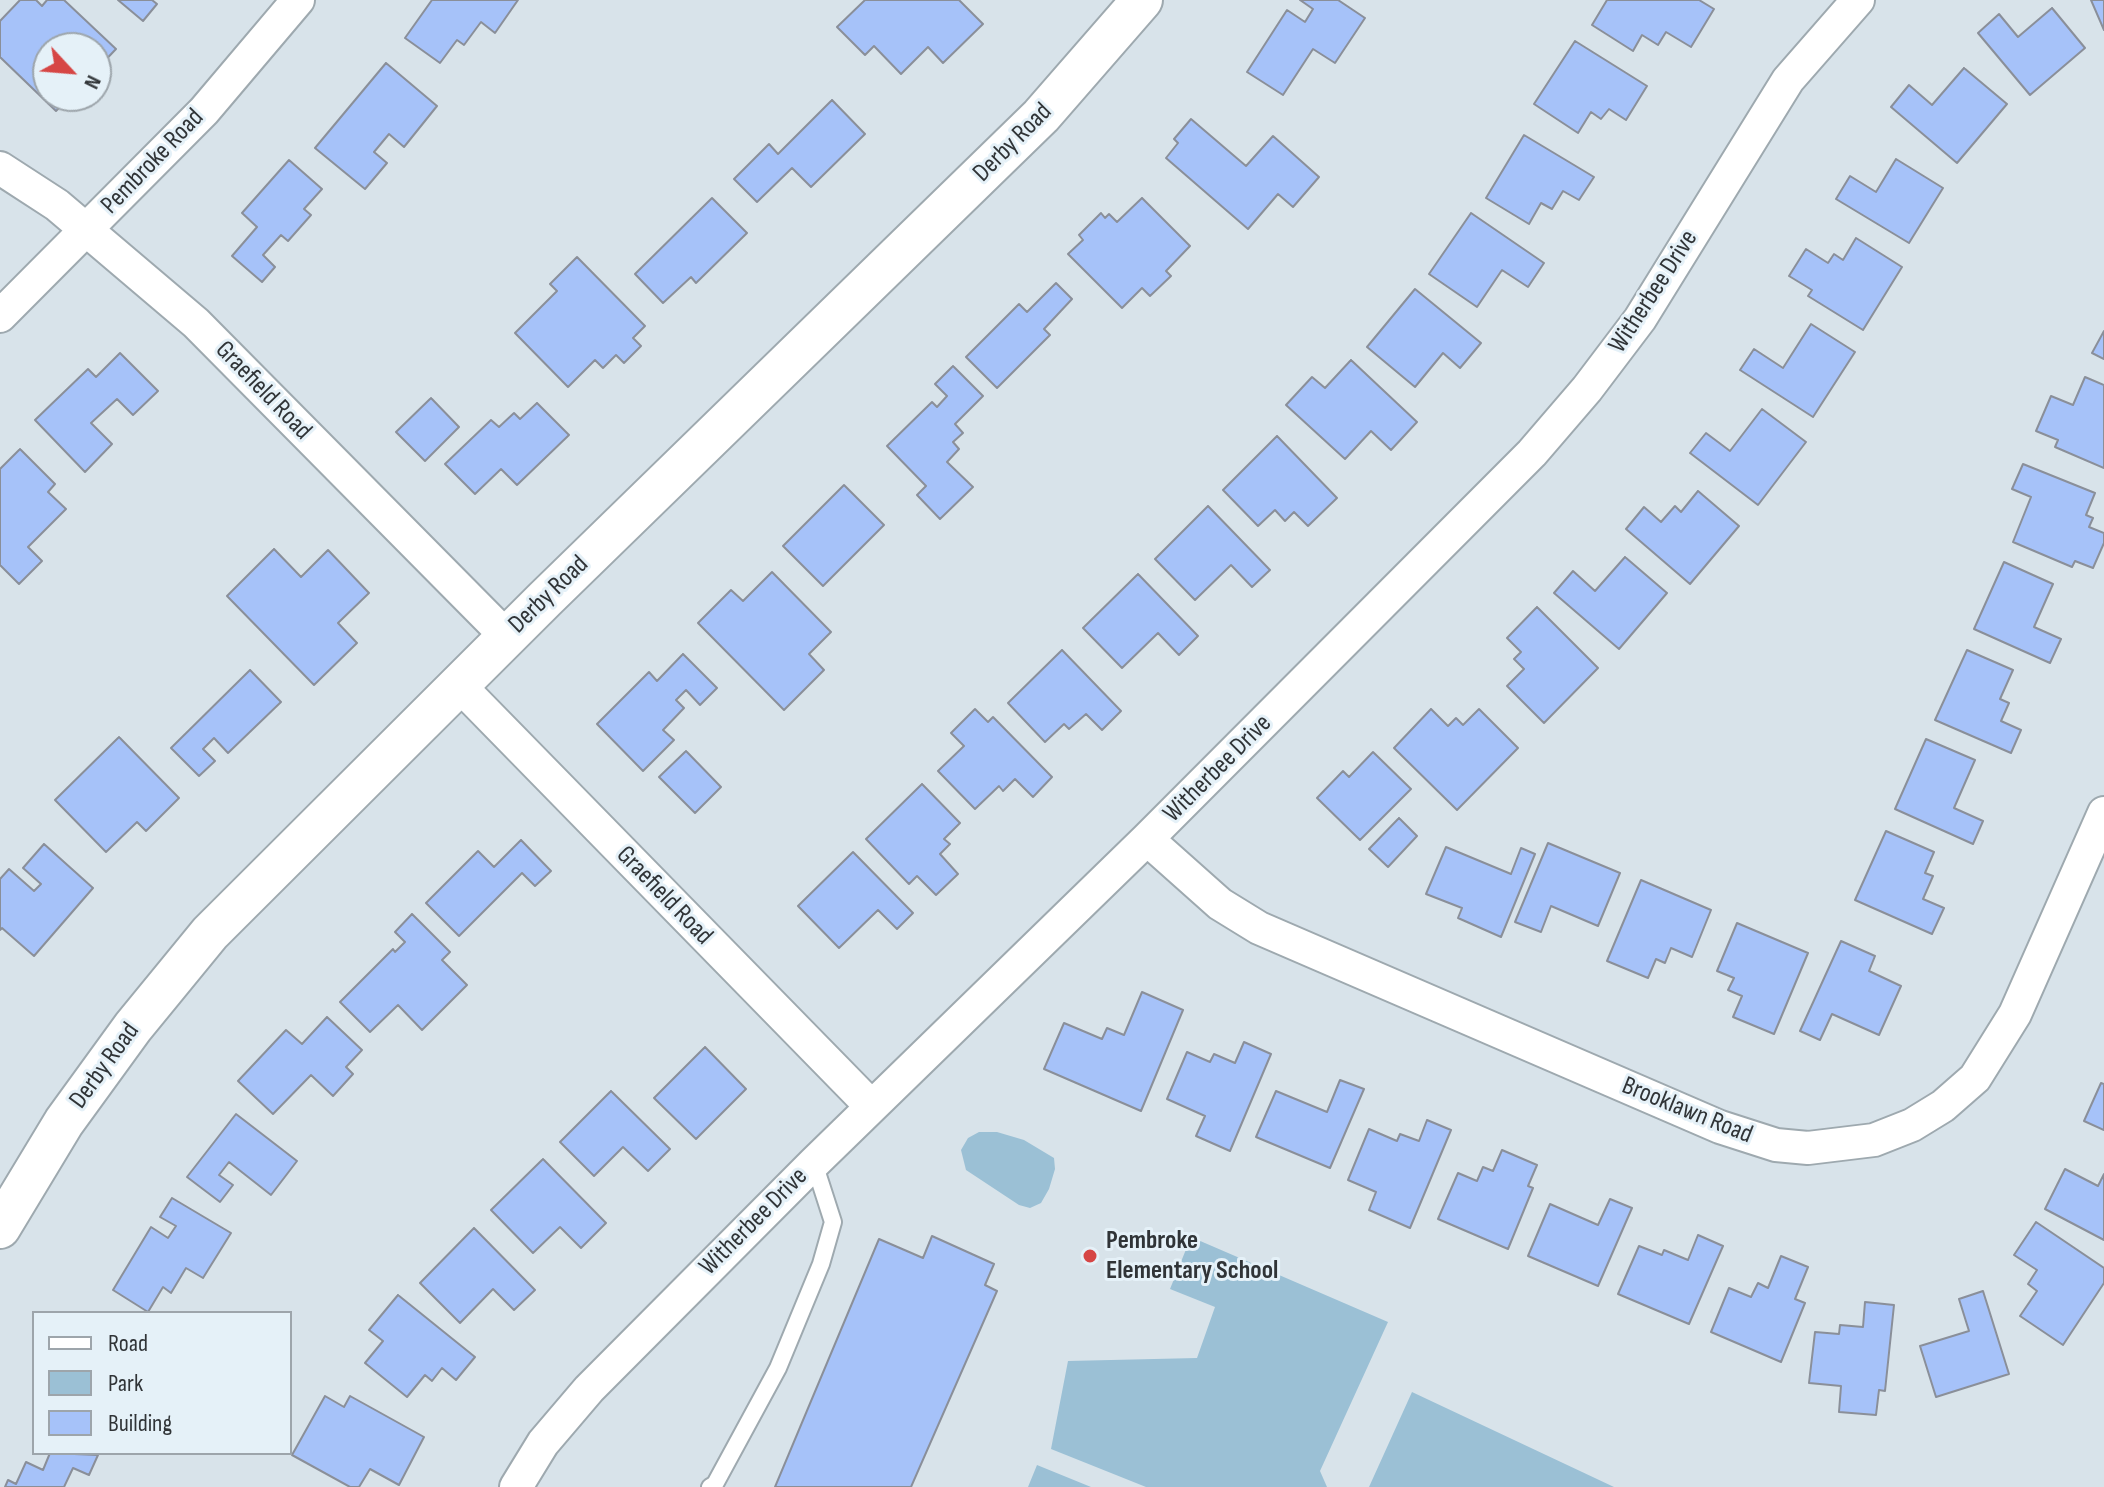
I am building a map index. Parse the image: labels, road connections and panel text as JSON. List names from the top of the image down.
{
  "streets": {
    "street": [
      "Derby Road",
      "Pembroke Road",
      "Witherbee Drive",
      "Graefield Road",
      "Brooklawn Road"
    ]
  },
  "crossings": [
    ["Derby Road", "Graefield Road"],
    ["Pembroke Road", "Graefield Road"],
    ["Witherbee Drive", "Graefield Road"],
    ["Witherbee Drive", "Brooklawn Road"]
  ],
  "places": ["Pembroke Elementary School"],
  "legend": ["Road", "Park", "Building"],
  "north": "bottom right"
}
